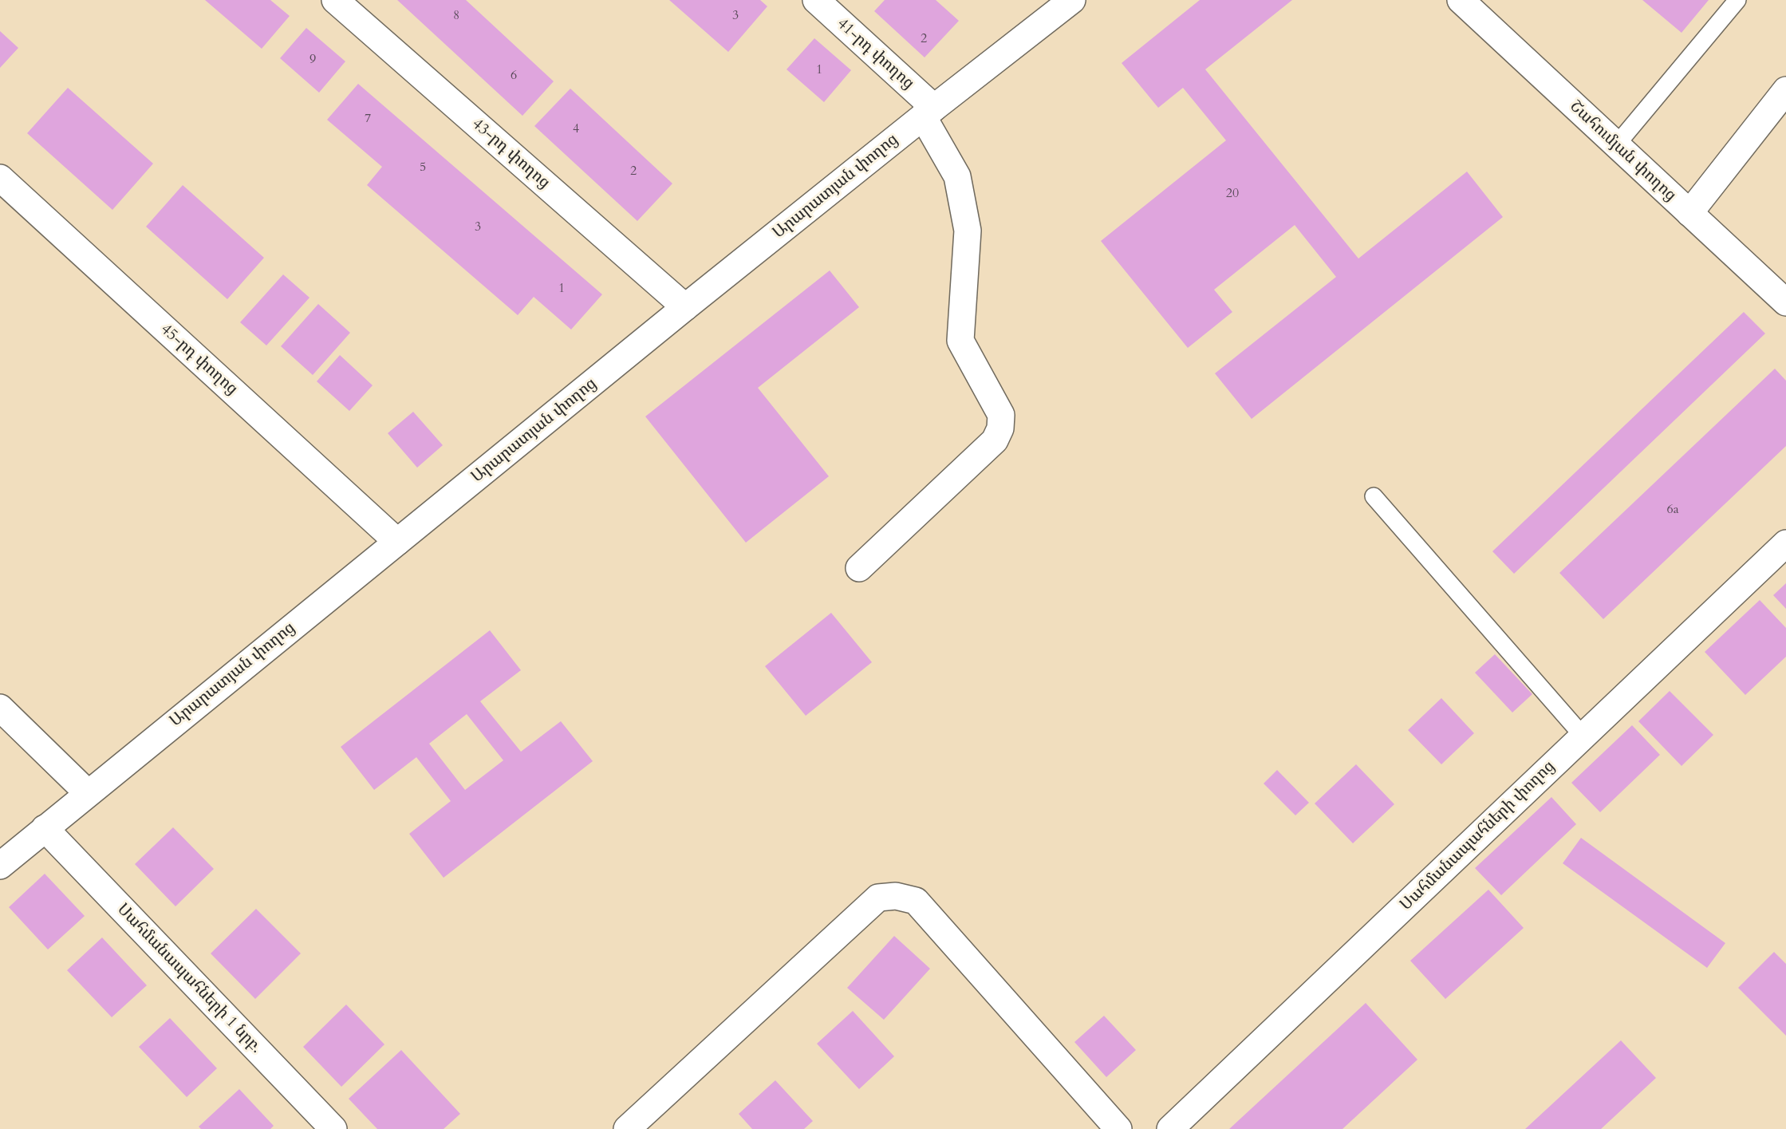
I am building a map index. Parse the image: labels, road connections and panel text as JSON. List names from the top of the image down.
{
  "streets": {
    "street": [
      "41-րդ փողոց",
      "Շահումյան փողոց",
      "43-րդ փողոց",
      "Արարատյան փողոց",
      "45-րդ փողոց",
      "Սահմանապահների փողոց",
      "Սահմանապահների 1 նրբ."
    ]
  },
  "crossings": [
    ["41-րդ փողոց", "Արարատյան փողոց"],
    ["43-րդ փողոց", "Արարատյան փողոց"],
    ["Արարատյան փողոց", "45-րդ փողոց"],
    ["Արարատյան փողոց", "Սահմանապահների 1 նրբ."]
  ],
  "house_numbers": [
    "8",
    "3",
    "2",
    "9",
    "1",
    "6",
    "7",
    "4",
    "5",
    "2",
    "20",
    "3",
    "1",
    "6a"
  ]
}
